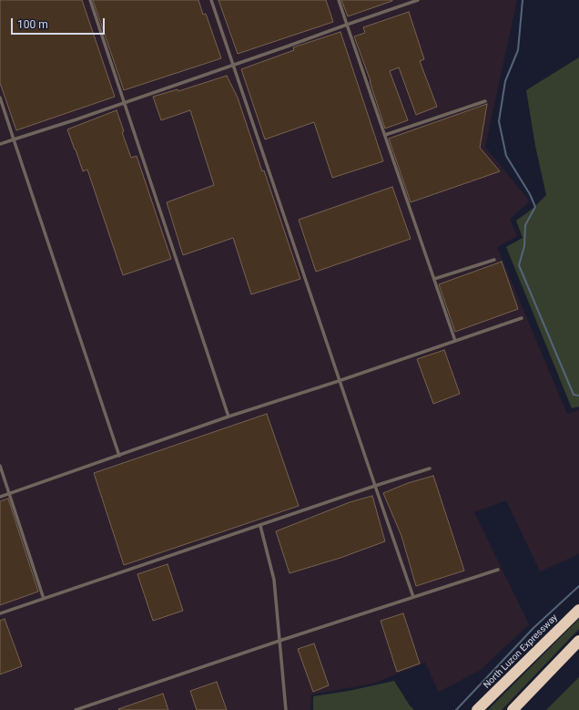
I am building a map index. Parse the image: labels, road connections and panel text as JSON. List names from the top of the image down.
{
  "streets": {
    "highway": ["North Luzon Expressway"]
  },
  "scale_bar": "100 m"
}
